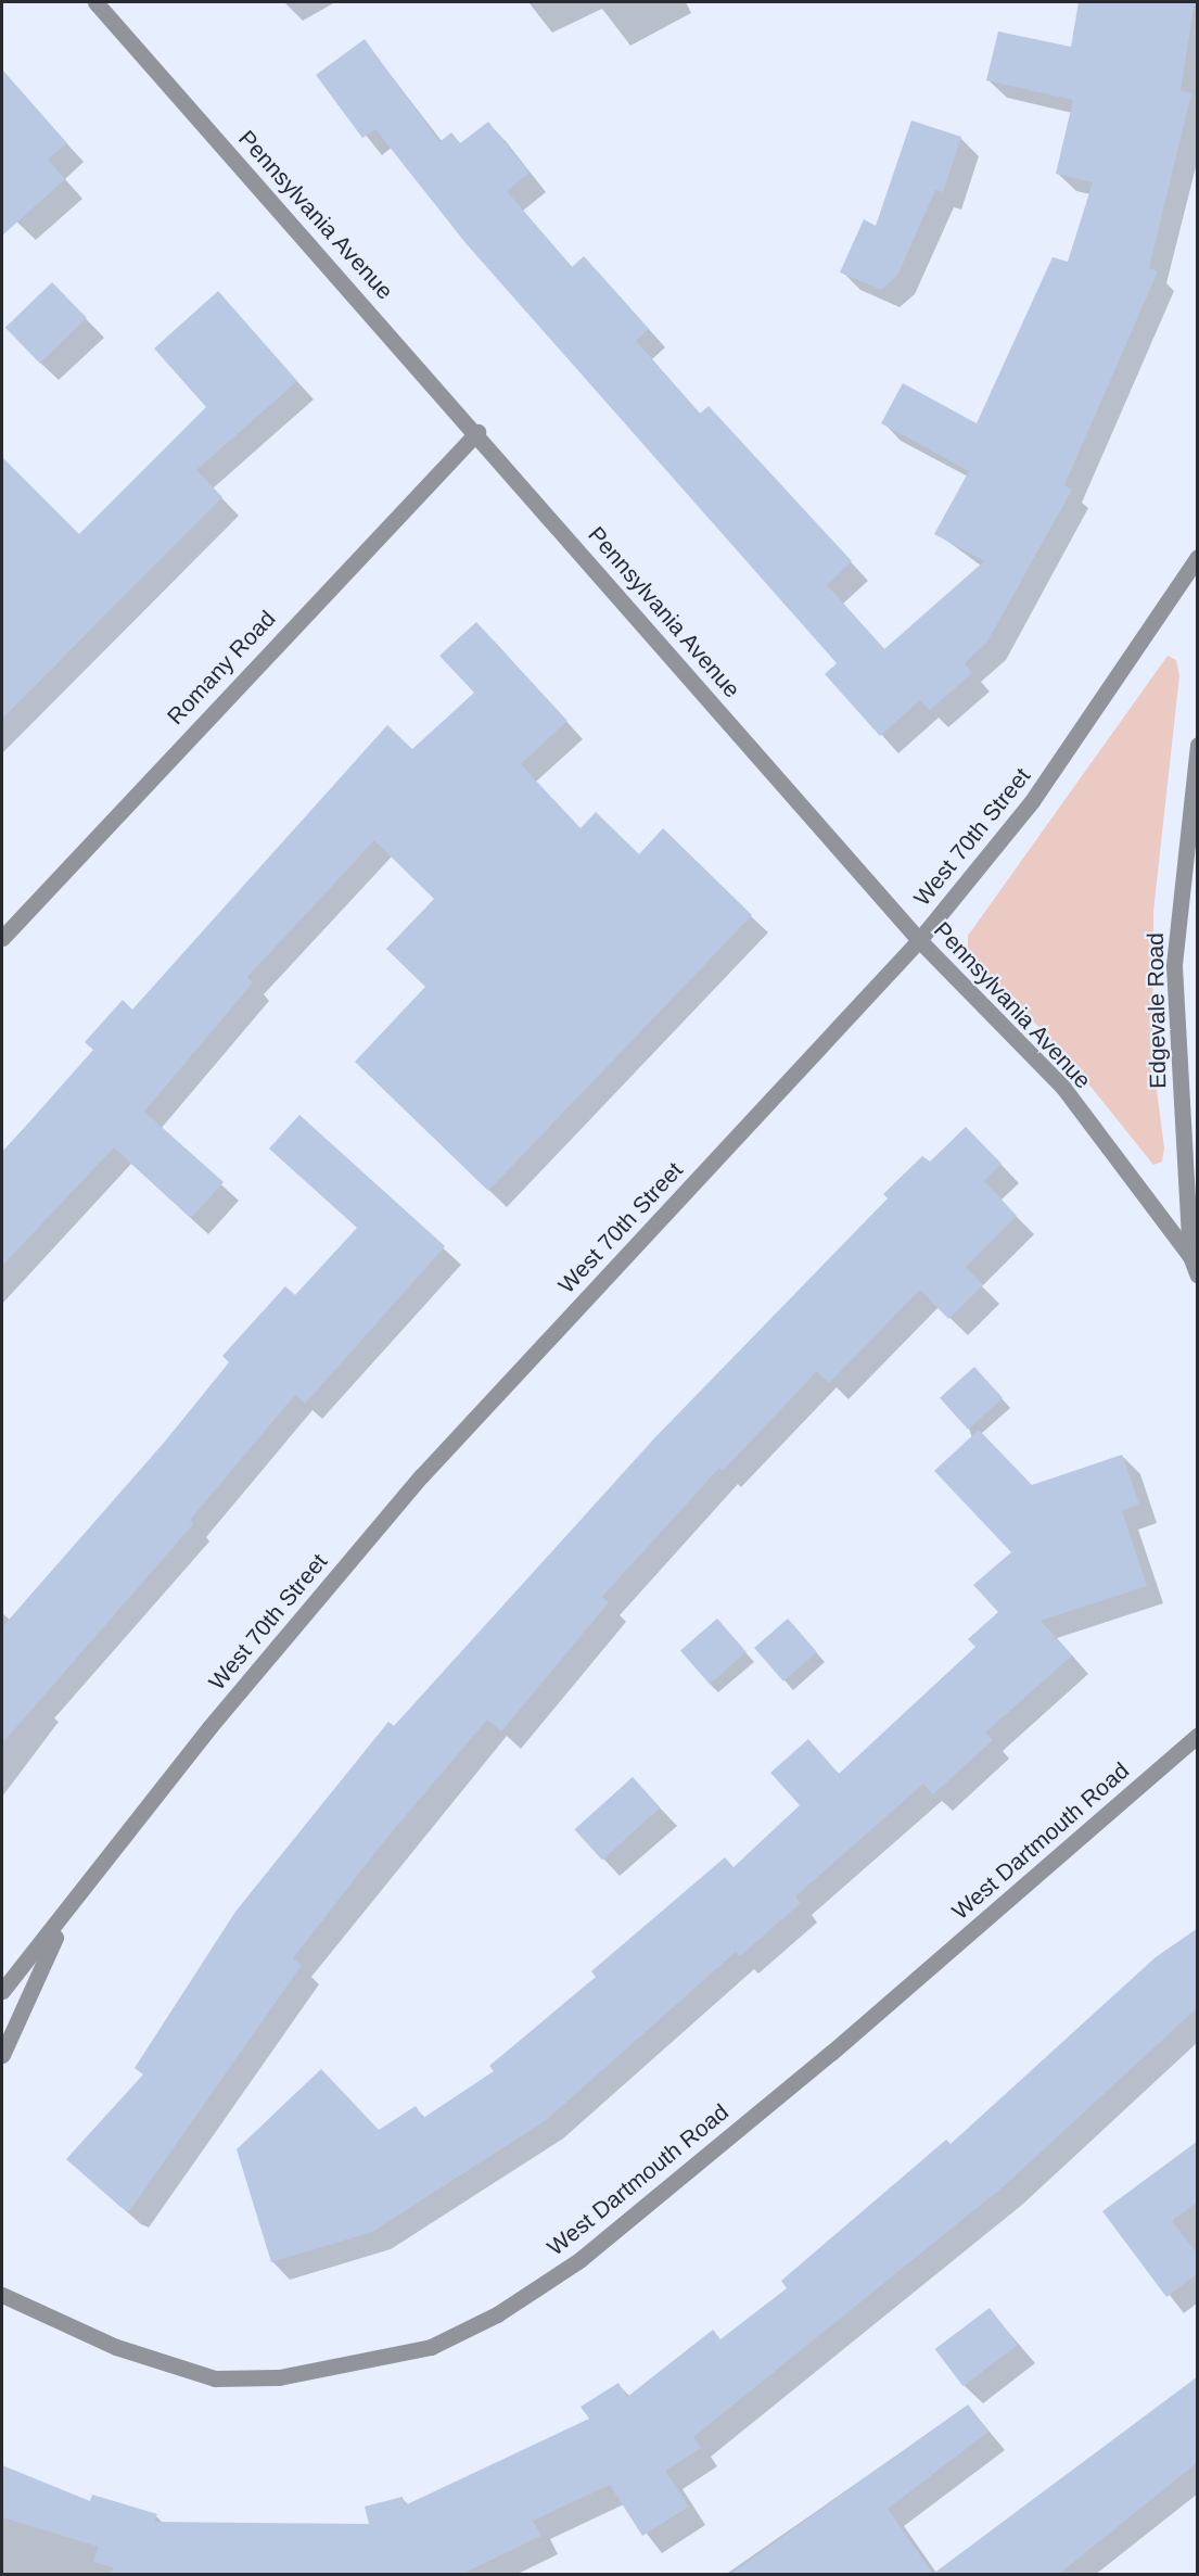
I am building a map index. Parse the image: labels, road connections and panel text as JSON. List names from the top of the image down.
{
  "streets": {
    "street": [
      "Pennsylvania Avenue",
      "Romany Road",
      "West 70th Street",
      "Edgevale Road",
      "West Dartmouth Road"
    ]
  },
  "crossings": [
    ["Pennsylvania Avenue", "Romany Road"],
    ["Pennsylvania Avenue", "West 70th Street"],
    ["Pennsylvania Avenue", "Edgevale Road"]
  ]
}
